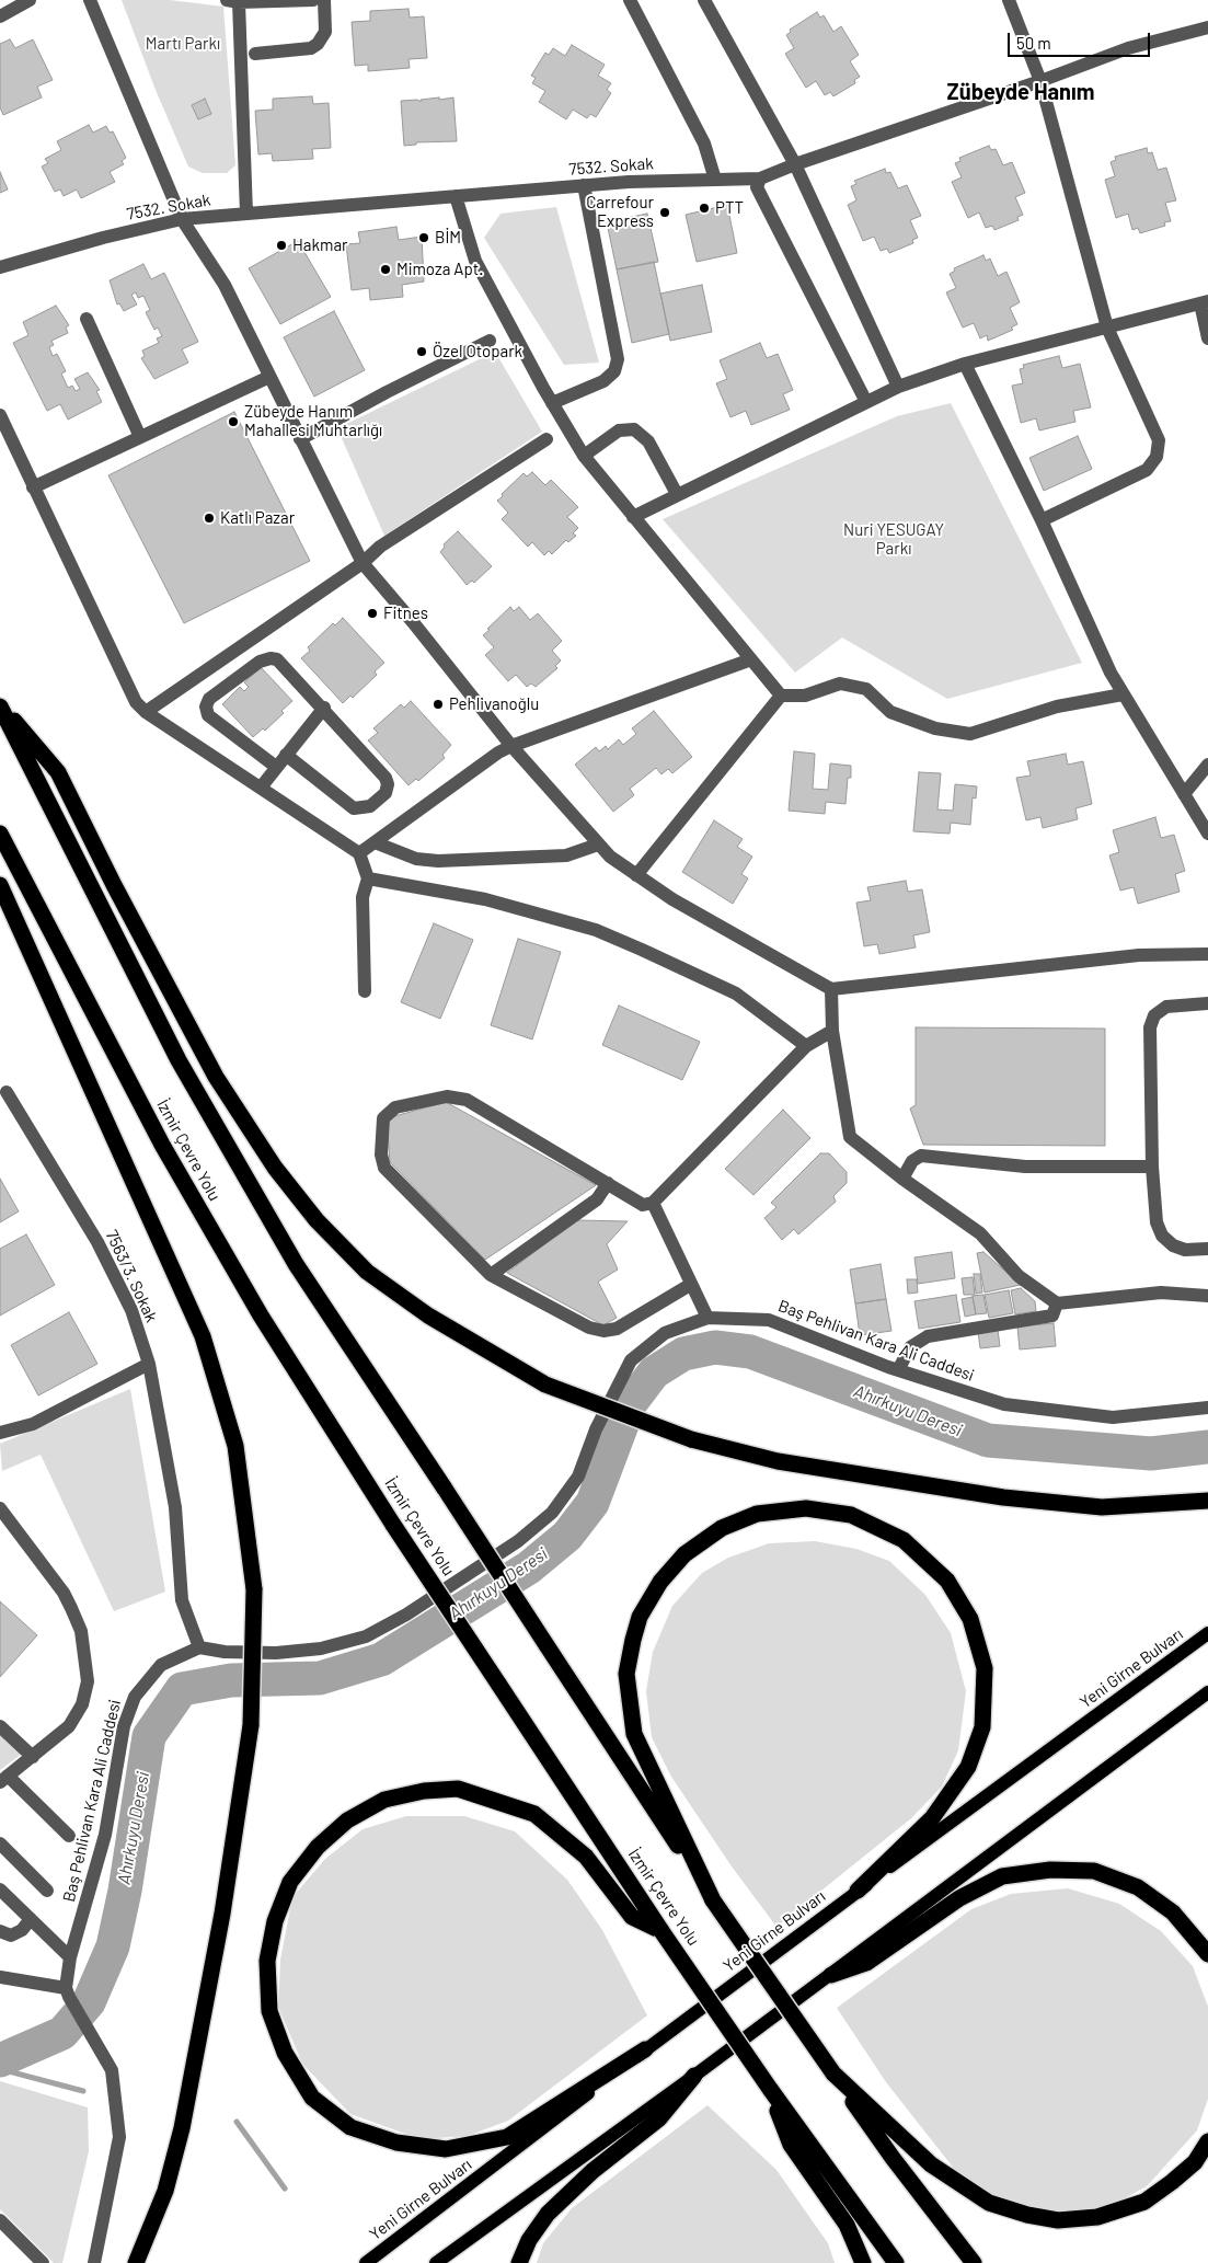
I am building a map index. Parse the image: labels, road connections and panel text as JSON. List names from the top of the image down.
{
  "streets": {
    "highway": ["İzmir Çevre Yolu"],
    "main road": ["Yeni Girne Bulvarı"],
    "street": ["7532. Sokak", "7563/3. Sokak", "Baş Pehlivan Kara Ali Caddesi"]
  },
  "crossings": [
    ["7563/3. Sokak", "Baş Pehlivan Kara Ali Caddesi"]
  ],
  "districts": ["Zübeyde Hanım"],
  "water": ["Ahırkuyu Deresi"],
  "parks": ["Martı Parkı", "Nuri YESUGAY Parkı"],
  "places": [
    "PTT",
    "Carrefour Express",
    "BİM",
    "Hakmar",
    "Mimoza Apt.",
    "Özel Otopark",
    "Zübeyde Hanım Mahallesi Muhtarlığı",
    "Katlı Pazar",
    "Fitnes",
    "Pehlivanoğlu"
  ],
  "scale_bar": "50 m"
}
